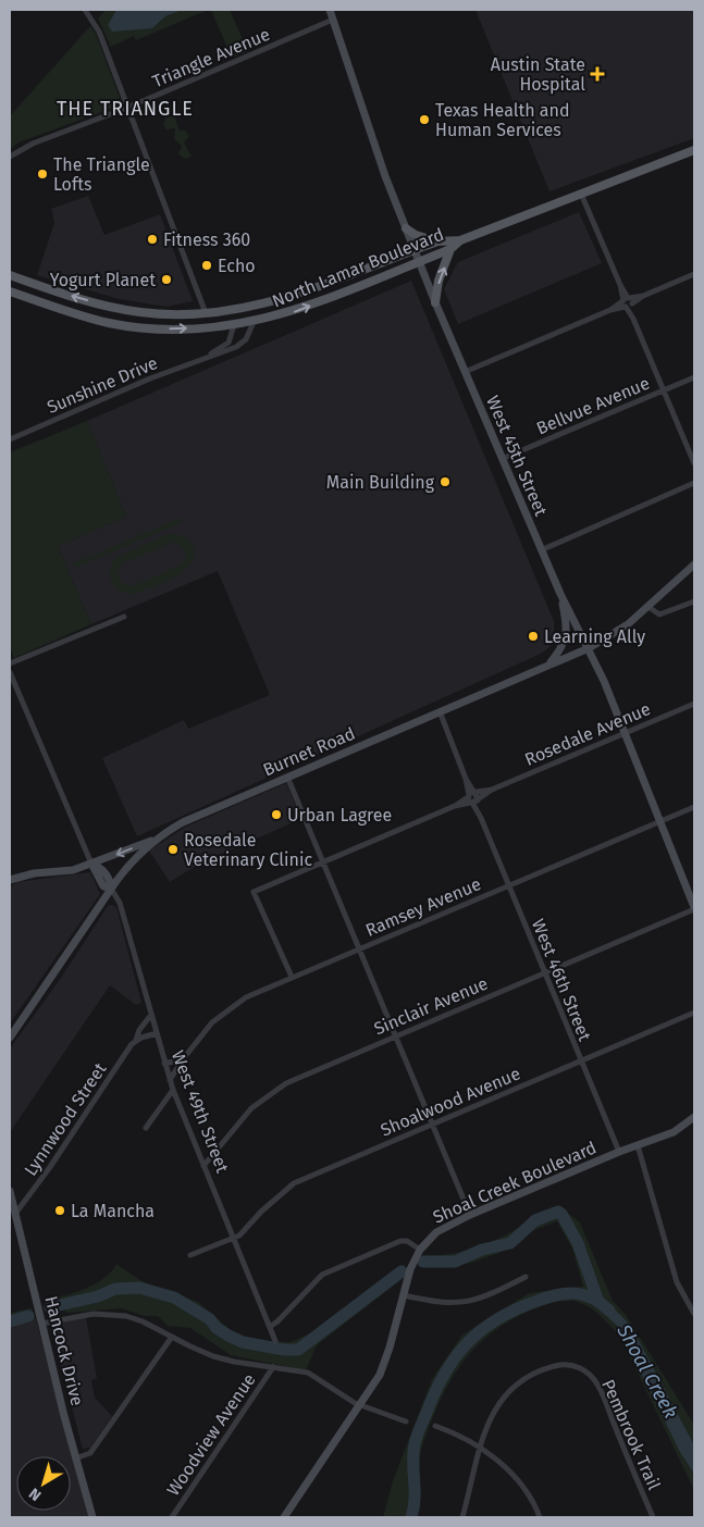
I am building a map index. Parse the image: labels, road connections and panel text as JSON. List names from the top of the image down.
{
  "streets": {
    "main road": [
      "North Lamar Boulevard",
      "West 45th Street",
      "Burnet Road",
      "West 49th Street",
      "Shoal Creek Boulevard",
      "Hancock Drive"
    ],
    "street": [
      "Triangle Avenue",
      "Sunshine Drive",
      "Bellvue Avenue",
      "Rosedale Avenue",
      "Ramsey Avenue",
      "West 46th Street",
      "Sinclair Avenue",
      "Shoalwood Avenue",
      "Lynnwood Street",
      "Woodview Avenue",
      "Pembrook Trail"
    ]
  },
  "crossings": [
    ["Triangle Avenue", "West 45th Street"],
    ["North Lamar Boulevard", "Sunshine Drive"],
    ["North Lamar Boulevard", "West 45th Street"],
    ["Bellvue Avenue", "West 45th Street"],
    ["West 45th Street", "Rosedale Avenue"],
    ["West 45th Street", "Burnet Road"],
    ["West 45th Street", "Ramsey Avenue"],
    ["West 45th Street", "Sinclair Avenue"],
    ["Rosedale Avenue", "Ramsey Avenue"],
    ["Rosedale Avenue", "West 46th Street"],
    ["Burnet Road", "West 46th Street"],
    ["Burnet Road", "West 49th Street"],
    ["Ramsey Avenue", "West 46th Street"],
    ["Ramsey Avenue", "West 49th Street"],
    ["West 46th Street", "Sinclair Avenue"],
    ["West 46th Street", "Shoalwood Avenue"],
    ["West 46th Street", "Shoal Creek Boulevard"],
    ["Sinclair Avenue", "West 49th Street"],
    ["Shoalwood Avenue", "West 49th Street"],
    ["West 49th Street", "Lynnwood Street"],
    ["Lynnwood Street", "Hancock Drive"]
  ],
  "districts": ["THE TRIANGLE"],
  "water": ["Shoal Creek"],
  "places": {
    "health": ["Austin State Hospital"],
    "other": [
      "Texas Health and Human Services",
      "The Triangle Lofts",
      "Fitness 360",
      "Echo",
      "Yogurt Planet",
      "Main Building",
      "Learning Ally",
      "Urban Lagree",
      "Rosedale Veterinary Clinic",
      "La Mancha"
    ]
  },
  "north": "bottom left"
}
